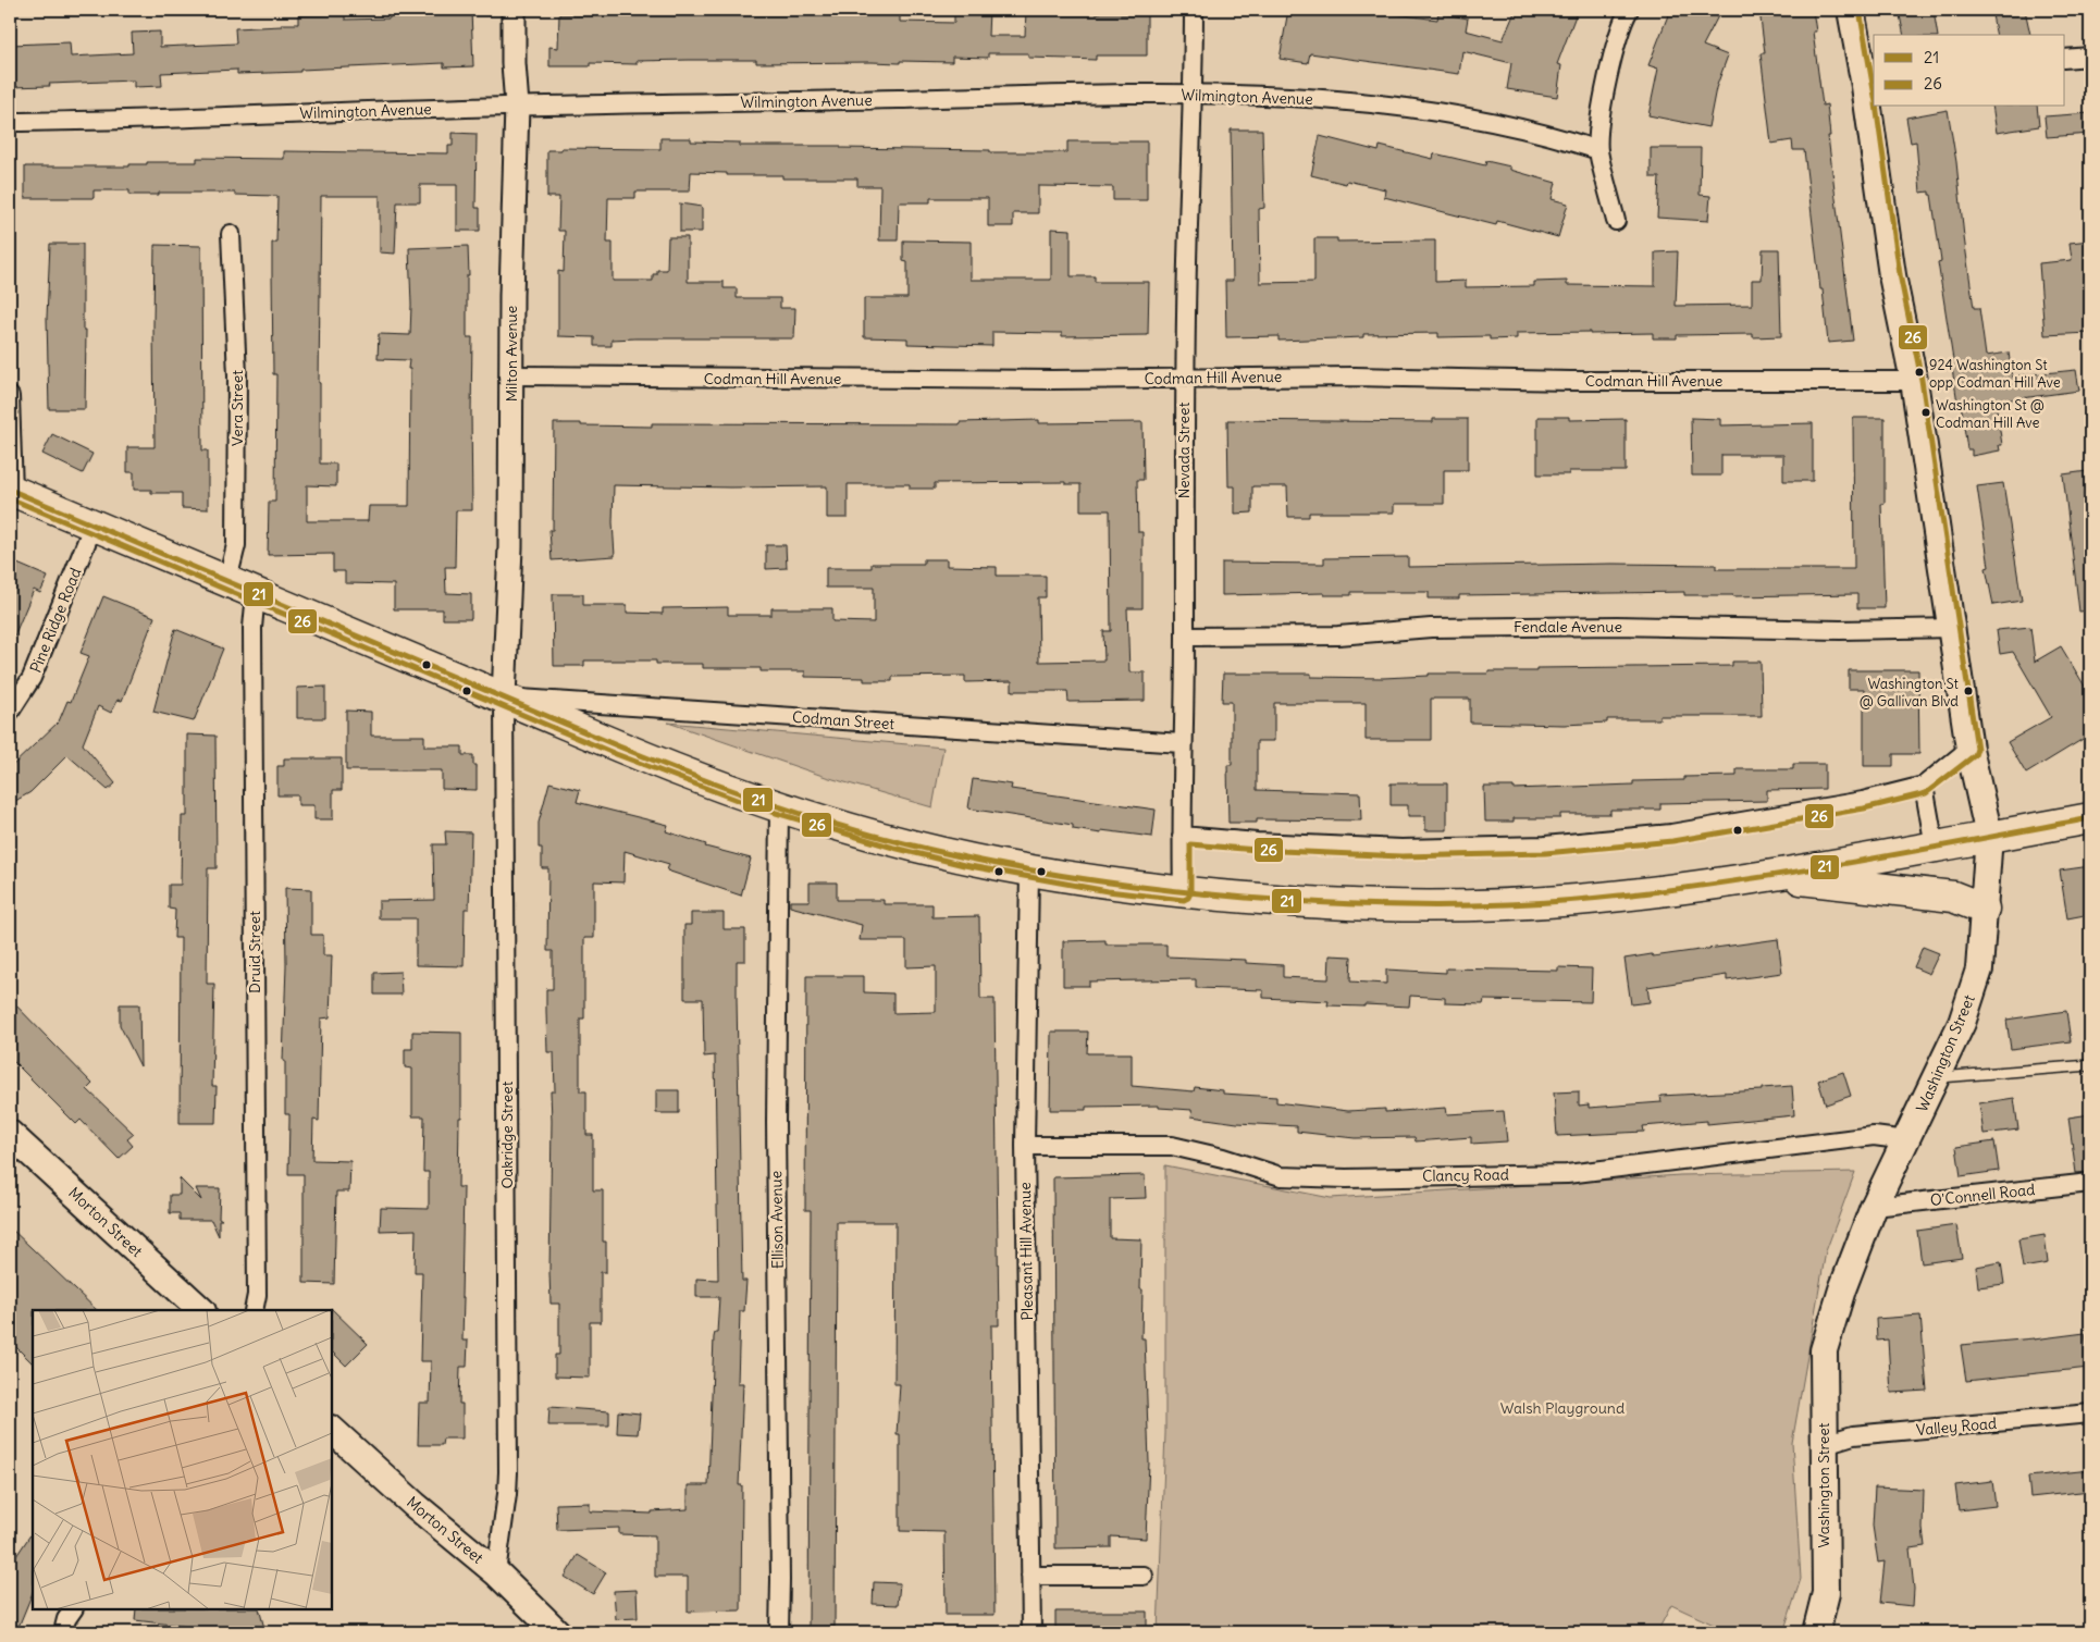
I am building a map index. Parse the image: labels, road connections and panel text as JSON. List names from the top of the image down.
{
  "streets": {
    "main road": ["Washington Street", "Morton Street"],
    "street": [
      "Wilmington Avenue",
      "Milton Avenue",
      "Codman Hill Avenue",
      "Vera Street",
      "Nevada Street",
      "Pine Ridge Road",
      "Fendale Avenue",
      "Codman Street",
      "Druid Street",
      "Oakridge Street",
      "Clancy Road",
      "O'Connell Road",
      "Ellison Avenue",
      "Pleasant Hill Avenue",
      "Valley Road"
    ]
  },
  "crossings": [
    ["Wilmington Avenue", "Milton Avenue"],
    ["Wilmington Avenue", "Nevada Street"],
    ["Milton Avenue", "Codman Hill Avenue"],
    ["Milton Avenue", "Codman Street"],
    ["Milton Avenue", "Oakridge Street"],
    ["Codman Hill Avenue", "Nevada Street"],
    ["Codman Hill Avenue", "Washington Street"],
    ["Nevada Street", "Fendale Avenue"],
    ["Nevada Street", "Codman Street"],
    ["Fendale Avenue", "Washington Street"],
    ["Codman Street", "Oakridge Street"],
    ["Washington Street", "Clancy Road"],
    ["Washington Street", "O'Connell Road"],
    ["Washington Street", "Valley Road"],
    ["Oakridge Street", "Morton Street"],
    ["Clancy Road", "Pleasant Hill Avenue"]
  ],
  "parks": ["Walsh Playground"],
  "places": ["924 Washington St opp Codman Hill Ave", "Washington St @ Codman Hill Ave", "Washington St @ Gallivan Blvd"],
  "lines": ["transit line 26", "transit line 21"],
  "legend": ["21", "26"]
}
